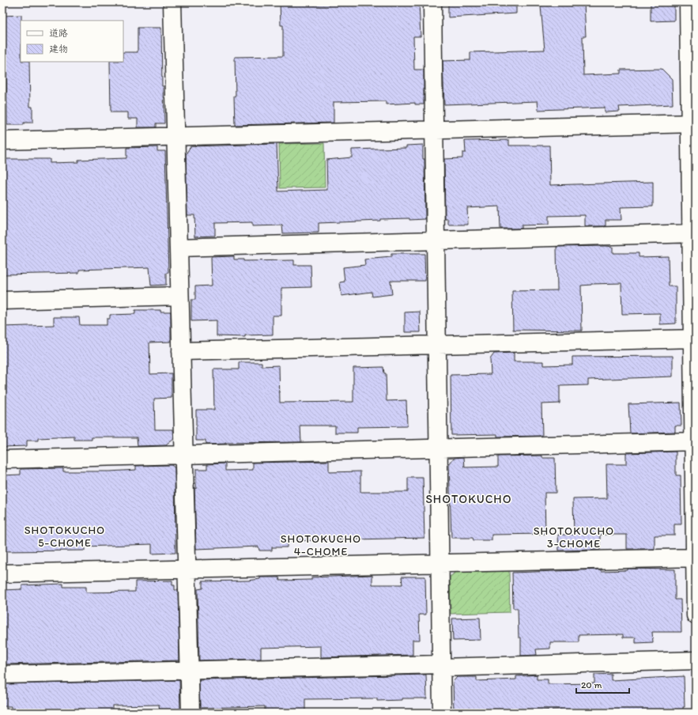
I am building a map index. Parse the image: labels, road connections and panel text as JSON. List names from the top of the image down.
{
  "districts": [
    "SHOTOKUCHO",
    "SHOTOKUCHO 5-CHOME",
    "SHOTOKUCHO 3-CHOME",
    "SHOTOKUCHO 4-CHOME"
  ],
  "legend": ["道路", "建物"],
  "scale_bar": "20 m"
}
